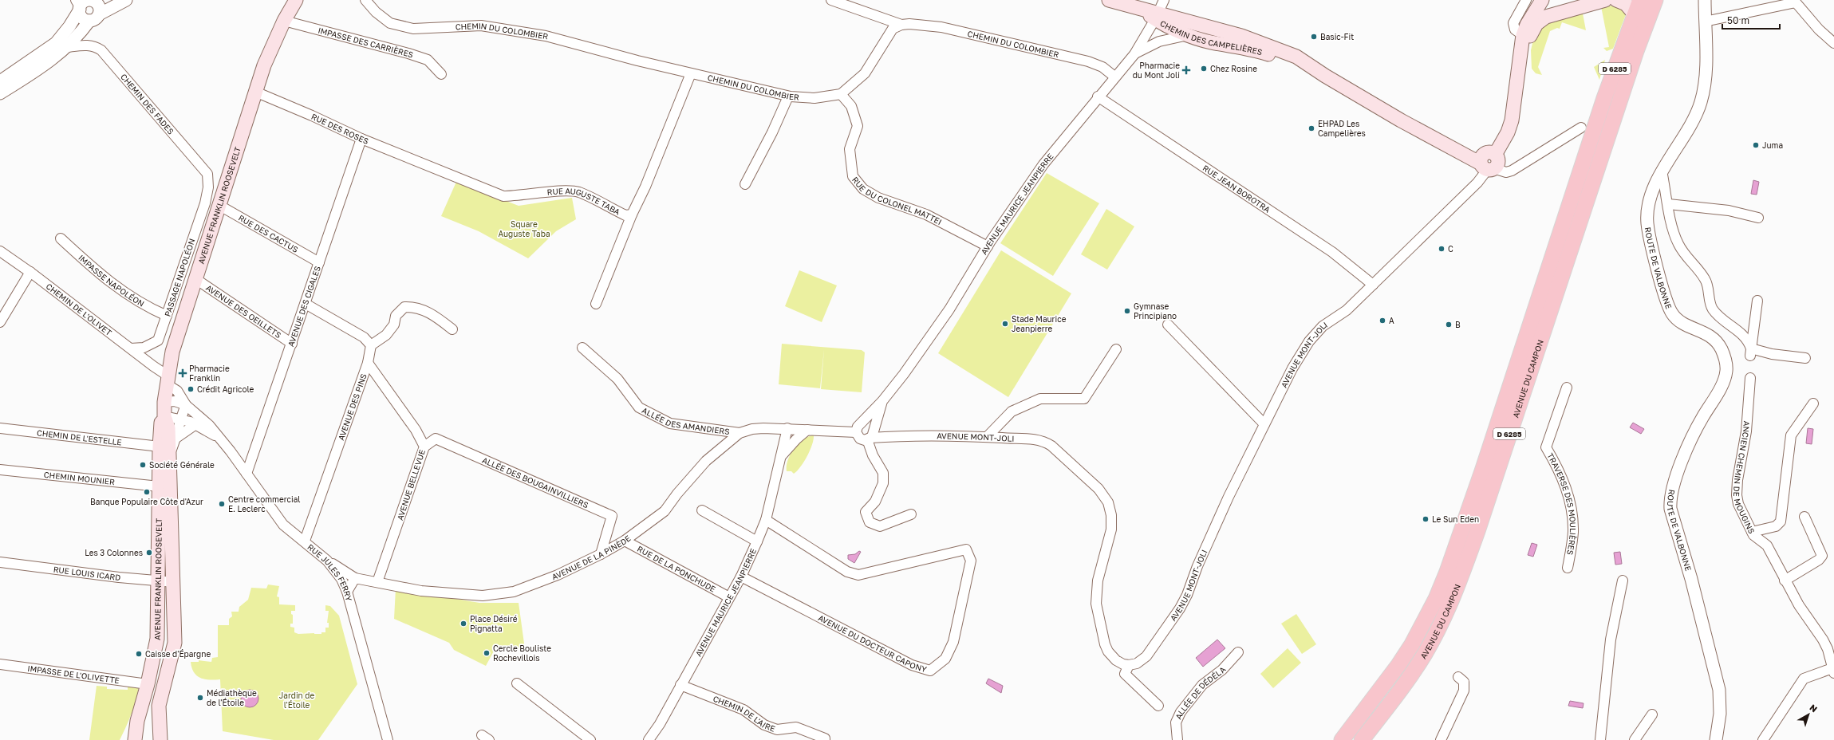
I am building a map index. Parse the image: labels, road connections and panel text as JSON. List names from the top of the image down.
{
  "streets": {
    "main road": [
      "CHEMIN DES CAMPELIÈRES",
      "D 6285",
      "AVENUE FRANKLIN ROOSEVELT",
      "AVENUE DU CAMPON"
    ],
    "street": [
      "CHEMIN DU COLOMBIER",
      "IMPASSE DES CARRIÈRES",
      "CHEMIN DES FADES",
      "RUE DES ROSES",
      "RUE JEAN BOROTRA",
      "RUE DU COLONEL MATTEI",
      "RUE AUGUSTE TABA",
      "AVENUE MAURICE JEANPIERRE",
      "RUE DES CACTUS",
      "ROUTE DE VALBONNE",
      "PASSAGE NAPOLÉON",
      "IMPASSE NAPOLÉON",
      "AVENUE DES CIGALES",
      "CHEMIN DE L'OLIVET",
      "AVENUE DES OEILLETS",
      "AVENUE MONT-JOLI",
      "AVENUE DES PINS",
      "ALLÉE DES AMANDIERS",
      "CHEMIN DE L'ESTELLE",
      "ANCIEN CHEMIN DE MOUGINS",
      "CHEMIN MOUNIER",
      "ALLÉE DES BOUGAINVILLIERS",
      "AVENUE BELLEVUE",
      "TRAVERSE DES MOULIÈRES",
      "AVENUE DE LA PINÈDE",
      "RUE DE LA PONCHUDE",
      "RUE LOUIS ICARD",
      "RUE JULES FERRY",
      "AVENUE DU DOCTEUR CAPONY",
      "IMPASSE DE L'OLIVETTE",
      "ALLÉE DE DÉDÉLA",
      "CHEMIN DE L'AIRE"
    ]
  },
  "crossings": [
    ["CHEMIN DU COLOMBIER", "RUE DU COLONEL MATTEI"],
    ["CHEMIN DU COLOMBIER", "RUE AUGUSTE TABA"],
    ["CHEMIN DU COLOMBIER", "AVENUE MAURICE JEANPIERRE"],
    ["CHEMIN DES CAMPELIÈRES", "AVENUE MAURICE JEANPIERRE"],
    ["CHEMIN DES CAMPELIÈRES", "AVENUE MONT-JOLI"],
    ["IMPASSE DES CARRIÈRES", "AVENUE FRANKLIN ROOSEVELT"],
    ["D 6285", "AVENUE DU CAMPON"],
    ["CHEMIN DES FADES", "PASSAGE NAPOLÉON"],
    ["RUE DES ROSES", "RUE AUGUSTE TABA"],
    ["RUE DES ROSES", "AVENUE FRANKLIN ROOSEVELT"],
    ["RUE DES ROSES", "AVENUE DES CIGALES"],
    ["RUE JEAN BOROTRA", "AVENUE MAURICE JEANPIERRE"],
    ["RUE JEAN BOROTRA", "AVENUE MONT-JOLI"],
    ["RUE DU COLONEL MATTEI", "AVENUE MAURICE JEANPIERRE"],
    ["AVENUE MAURICE JEANPIERRE", "AVENUE MONT-JOLI"],
    ["AVENUE MAURICE JEANPIERRE", "AVENUE DE LA PINÈDE"],
    ["AVENUE MAURICE JEANPIERRE", "RUE DE LA PONCHUDE"],
    ["AVENUE MAURICE JEANPIERRE", "AVENUE DU DOCTEUR CAPONY"],
    ["AVENUE MAURICE JEANPIERRE", "CHEMIN DE L'AIRE"],
    ["AVENUE FRANKLIN ROOSEVELT", "RUE DES CACTUS"],
    ["AVENUE FRANKLIN ROOSEVELT", "CHEMIN DE L'OLIVET"],
    ["AVENUE FRANKLIN ROOSEVELT", "AVENUE DES OEILLETS"],
    ["AVENUE FRANKLIN ROOSEVELT", "CHEMIN DE L'ESTELLE"],
    ["AVENUE FRANKLIN ROOSEVELT", "CHEMIN MOUNIER"],
    ["AVENUE FRANKLIN ROOSEVELT", "RUE LOUIS ICARD"],
    ["AVENUE FRANKLIN ROOSEVELT", "RUE JULES FERRY"],
    ["AVENUE FRANKLIN ROOSEVELT", "IMPASSE DE L'OLIVETTE"],
    ["RUE DES CACTUS", "AVENUE DES CIGALES"],
    ["PASSAGE NAPOLÉON", "IMPASSE NAPOLÉON"],
    ["PASSAGE NAPOLÉON", "CHEMIN DE L'OLIVET"],
    ["AVENUE DES CIGALES", "AVENUE DES OEILLETS"],
    ["AVENUE DES CIGALES", "RUE JULES FERRY"],
    ["CHEMIN DE L'OLIVET", "RUE JULES FERRY"],
    ["AVENUE DES PINS", "AVENUE BELLEVUE"],
    ["AVENUE DES PINS", "RUE JULES FERRY"],
    ["ALLÉE DES AMANDIERS", "AVENUE DE LA PINÈDE"],
    ["ALLÉE DES BOUGAINVILLIERS", "AVENUE BELLEVUE"],
    ["ALLÉE DES BOUGAINVILLIERS", "AVENUE DE LA PINÈDE"],
    ["AVENUE BELLEVUE", "AVENUE DE LA PINÈDE"],
    ["AVENUE DE LA PINÈDE", "RUE DE LA PONCHUDE"],
    ["AVENUE DE LA PINÈDE", "RUE JULES FERRY"]
  ],
  "parks": ["Square Auguste Taba", "Jardin de l'Étoile"],
  "places": {
    "other": [
      "Basic-Fit",
      "Chez Rosine",
      "EHPAD Les Campelières",
      "Juma",
      "C",
      "Gymnase Principiano",
      "A",
      "Stade Maurice Jeanpierre",
      "B",
      "Crédit Agricole",
      "Société Générale",
      "Banque Populaire Côte d'Azur",
      "Centre commercial E. Leclerc",
      "Le Sun Eden",
      "Les 3 Colonnes",
      "Place Désiré Pignatta",
      "Cercle Bouliste Rochevillois",
      "Caisse d'Épargne",
      "Médiathèque de l'Étoile"
    ],
    "health": ["Pharmacie du Mont Joli", "Pharmacie Franklin"]
  },
  "scale_bar": "50 m",
  "north": "top right"
}
